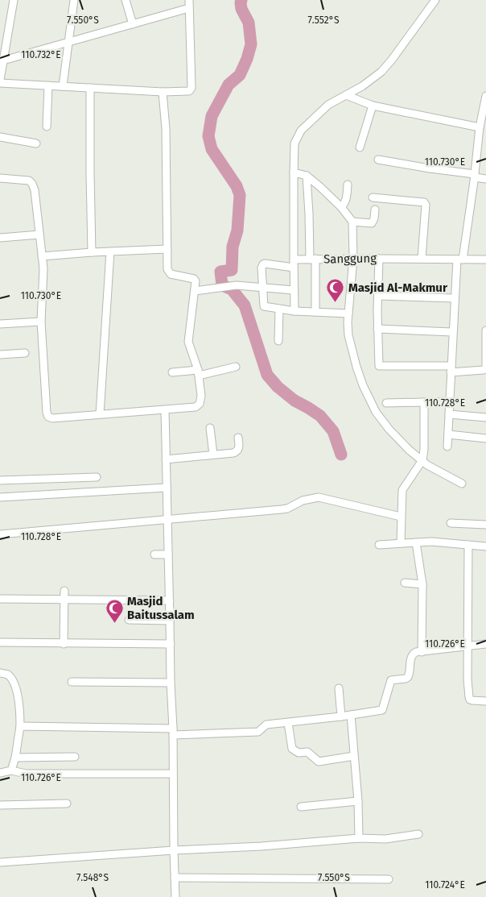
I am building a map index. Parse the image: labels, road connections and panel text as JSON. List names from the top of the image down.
{
  "streets": {
    "street": ["Sanggung"]
  },
  "places": {
    "mosque": ["Masjid Al-Makmur", "Masjid Baitussalam"]
  },
  "coordinates": [
    "7.550°S",
    "7.552°S",
    "110.732°E",
    "110.730°E",
    "110.728°E",
    "110.726°E",
    "7.548°S",
    "110.724°E"
  ]
}
